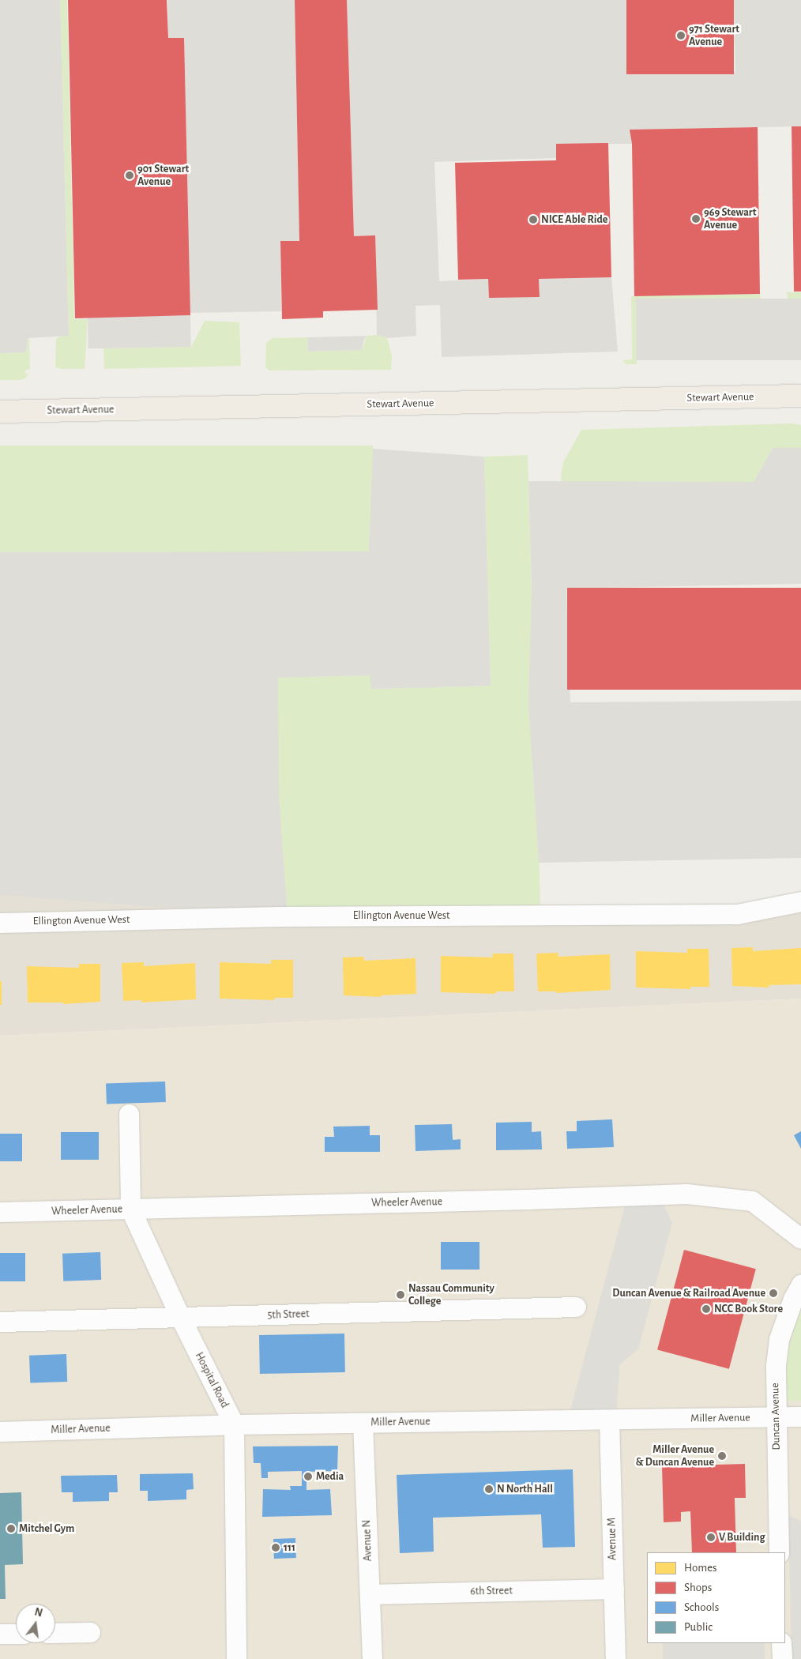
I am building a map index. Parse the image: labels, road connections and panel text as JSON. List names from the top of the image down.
{
  "streets": {
    "main road": ["Stewart Avenue"],
    "street": [
      "Ellington Avenue West",
      "Wheeler Avenue",
      "5th Street",
      "Hospital Road",
      "Duncan Avenue",
      "Miller Avenue",
      "Avenue M",
      "Avenue N",
      "6th Street"
    ]
  },
  "crossings": [
    ["Wheeler Avenue", "Hospital Road"],
    ["5th Street", "Hospital Road"],
    ["Hospital Road", "Miller Avenue"],
    ["Duncan Avenue", "Miller Avenue"],
    ["Miller Avenue", "Avenue M"],
    ["Miller Avenue", "Avenue N"],
    ["Avenue M", "6th Street"],
    ["Avenue N", "6th Street"]
  ],
  "places": [
    "971 Stewart Avenue",
    "901 Stewart Avenue",
    "969 Stewart Avenue",
    "NICE Able Ride",
    "Duncan Avenue & Railroad Avenue",
    "Nassau Community College",
    "NCC Book Store",
    "Miller Avenue & Duncan Avenue",
    "Media",
    "N North Hall",
    "Mitchel Gym",
    "V Building",
    "111"
  ],
  "legend": [
    "Homes",
    "Shops",
    "Schools",
    "Public"
  ],
  "north": "top"
}
